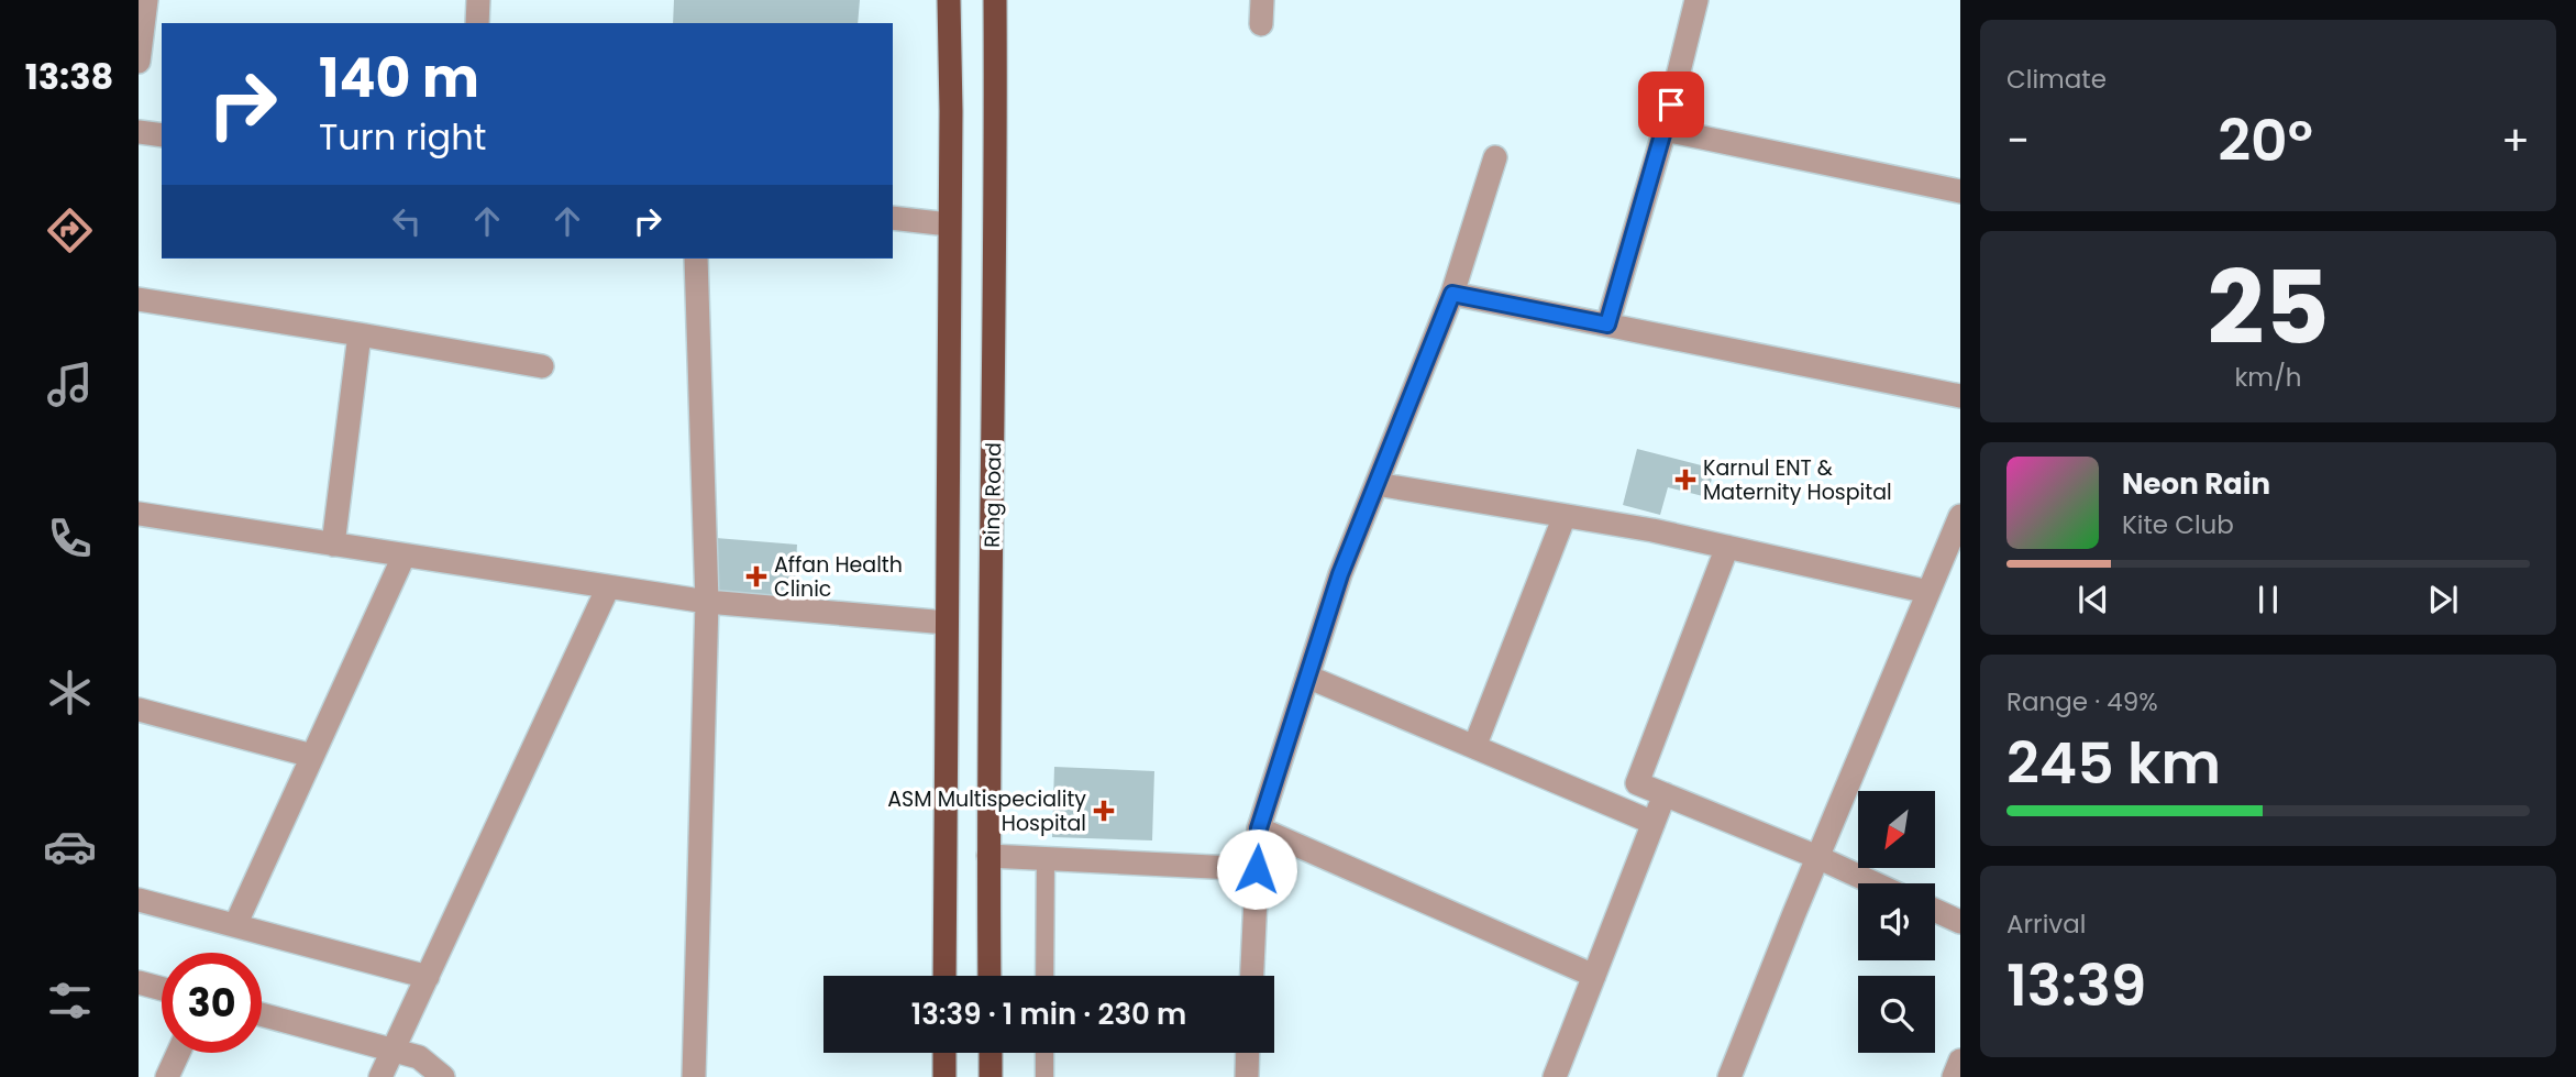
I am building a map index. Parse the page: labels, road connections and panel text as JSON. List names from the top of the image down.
{
  "streets": {
    "highway": ["Ring Road"]
  },
  "places": {
    "health": ["Karnul ENT & Maternity Hospital", "Affan Health Clinic", "ASM Multispeciality Hospital"]
  },
  "north": "bottom left",
  "page": {
    "tabs": "13:38",
    "tile": [
      "Climate",
      ["25", "km/h"],
      ["Range · 49%", "245 km"],
      ["Arrival", "13:39"]
    ],
    "turn": ["140 m", "Turn right"],
    "heat": ["−", "20°", "+"],
    "song": ["Neon Rain", "Kite Club"],
    "limit": "30",
    "trip": "13:39 · 1 min · 230 m"
  }
}
